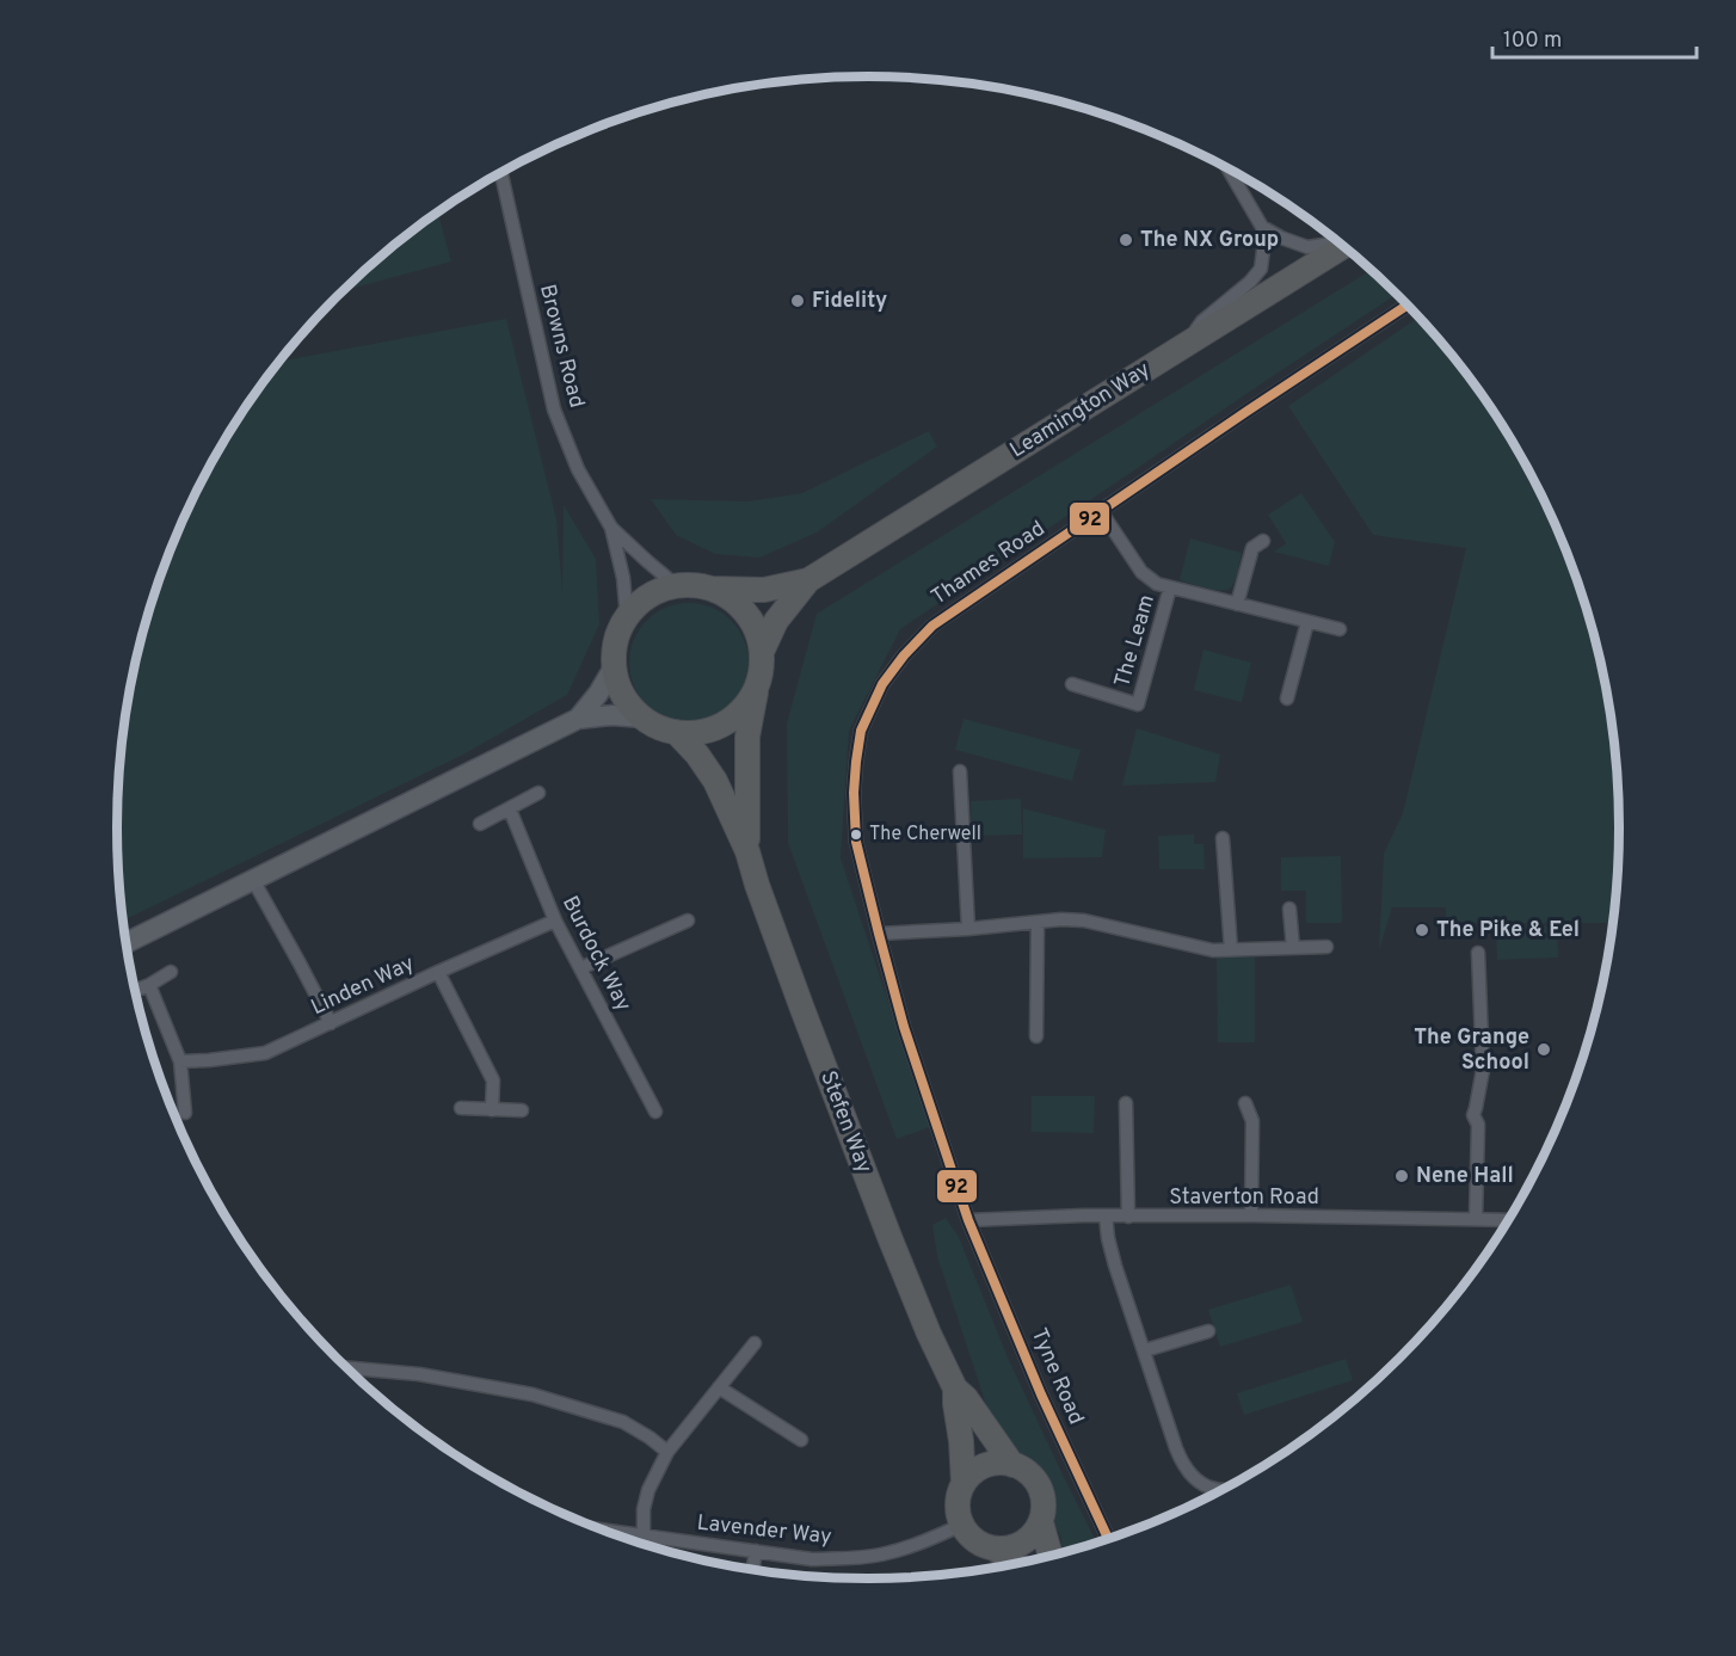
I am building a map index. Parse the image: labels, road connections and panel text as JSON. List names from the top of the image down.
{
  "streets": {
    "highway": ["Leamington Way", "Stefen Way"],
    "street": [
      "Browns Road",
      "Thames Road",
      "The Leam",
      "Burdock Way",
      "Linden Way",
      "Staverton Road",
      "Tyne Road",
      "Lavender Way"
    ]
  },
  "crossings": [
    ["Browns Road", "Leamington Way"],
    ["Thames Road", "Staverton Road"],
    ["Thames Road", "Tyne Road"],
    ["Burdock Way", "Linden Way"],
    ["Stefen Way", "Lavender Way"],
    ["Staverton Road", "Tyne Road"]
  ],
  "places": [
    "The NX Group",
    "Fidelity",
    "The Cherwell",
    "The Pike & Eel",
    "The Grange School",
    "Nene Hall"
  ],
  "lines": ["transit line 92"],
  "scale_bar": "100 m"
}
